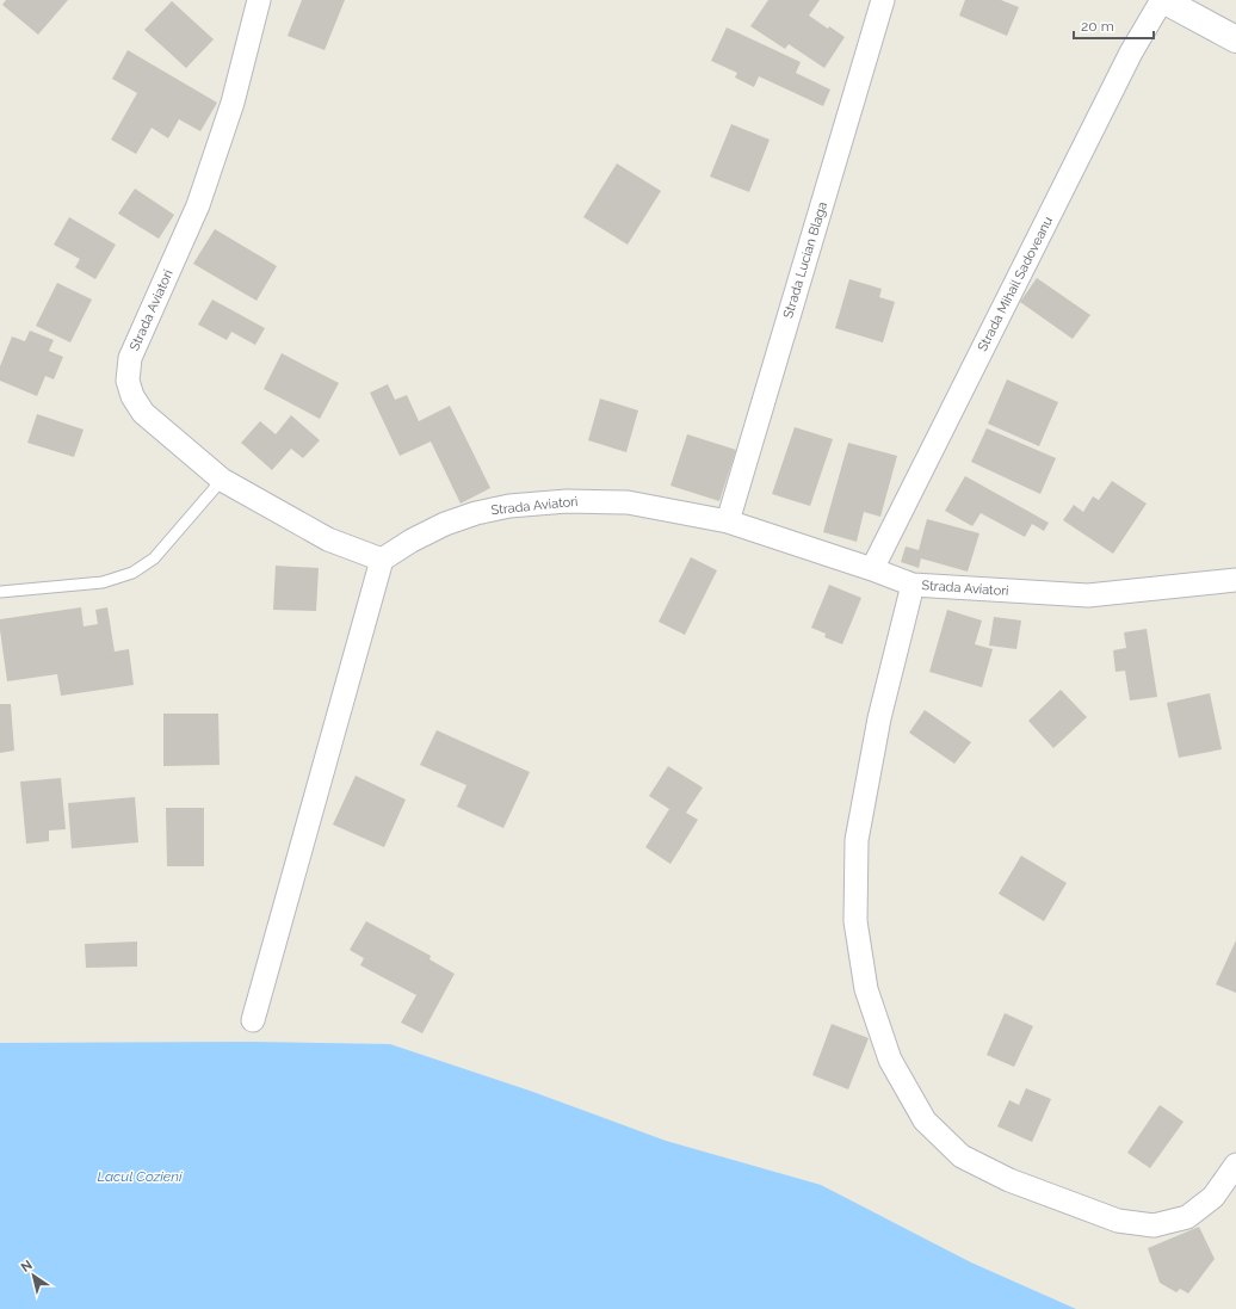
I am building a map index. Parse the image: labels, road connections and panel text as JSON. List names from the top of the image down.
{
  "streets": {
    "street": ["Strada Lucian Blaga", "Strada Mihail Sadoveanu", "Strada Aviatori"]
  },
  "crossings": [
    ["Strada Lucian Blaga", "Strada Aviatori"],
    ["Strada Mihail Sadoveanu", "Strada Aviatori"]
  ],
  "water": ["Lacul Cozieni"],
  "scale_bar": "20 m",
  "north": "top left"
}
